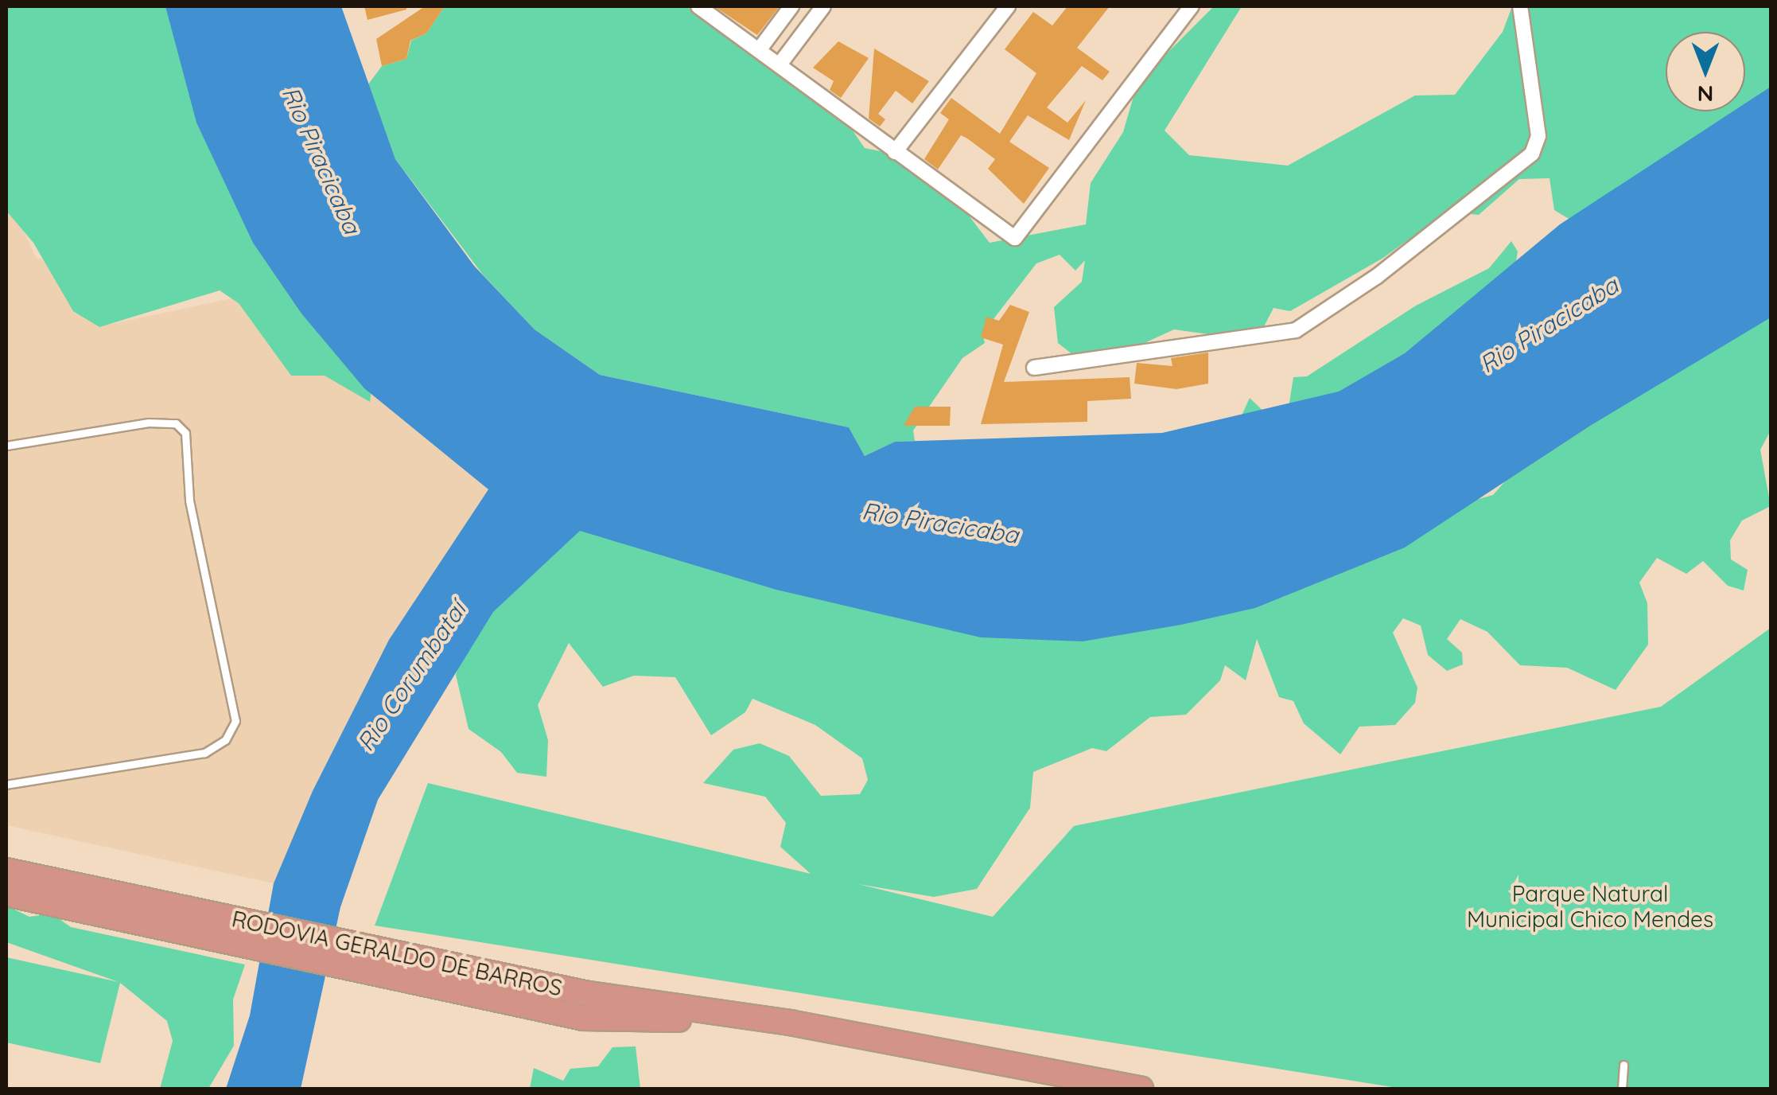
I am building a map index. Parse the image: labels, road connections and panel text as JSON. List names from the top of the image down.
{
  "streets": {
    "highway": ["RODOVIA GERALDO DE BARROS"]
  },
  "water": ["Rio Piracicaba", "Rio Corumbataí"],
  "parks": ["Parque Natural Municipal Chico Mendes"],
  "north": "bottom"
}
